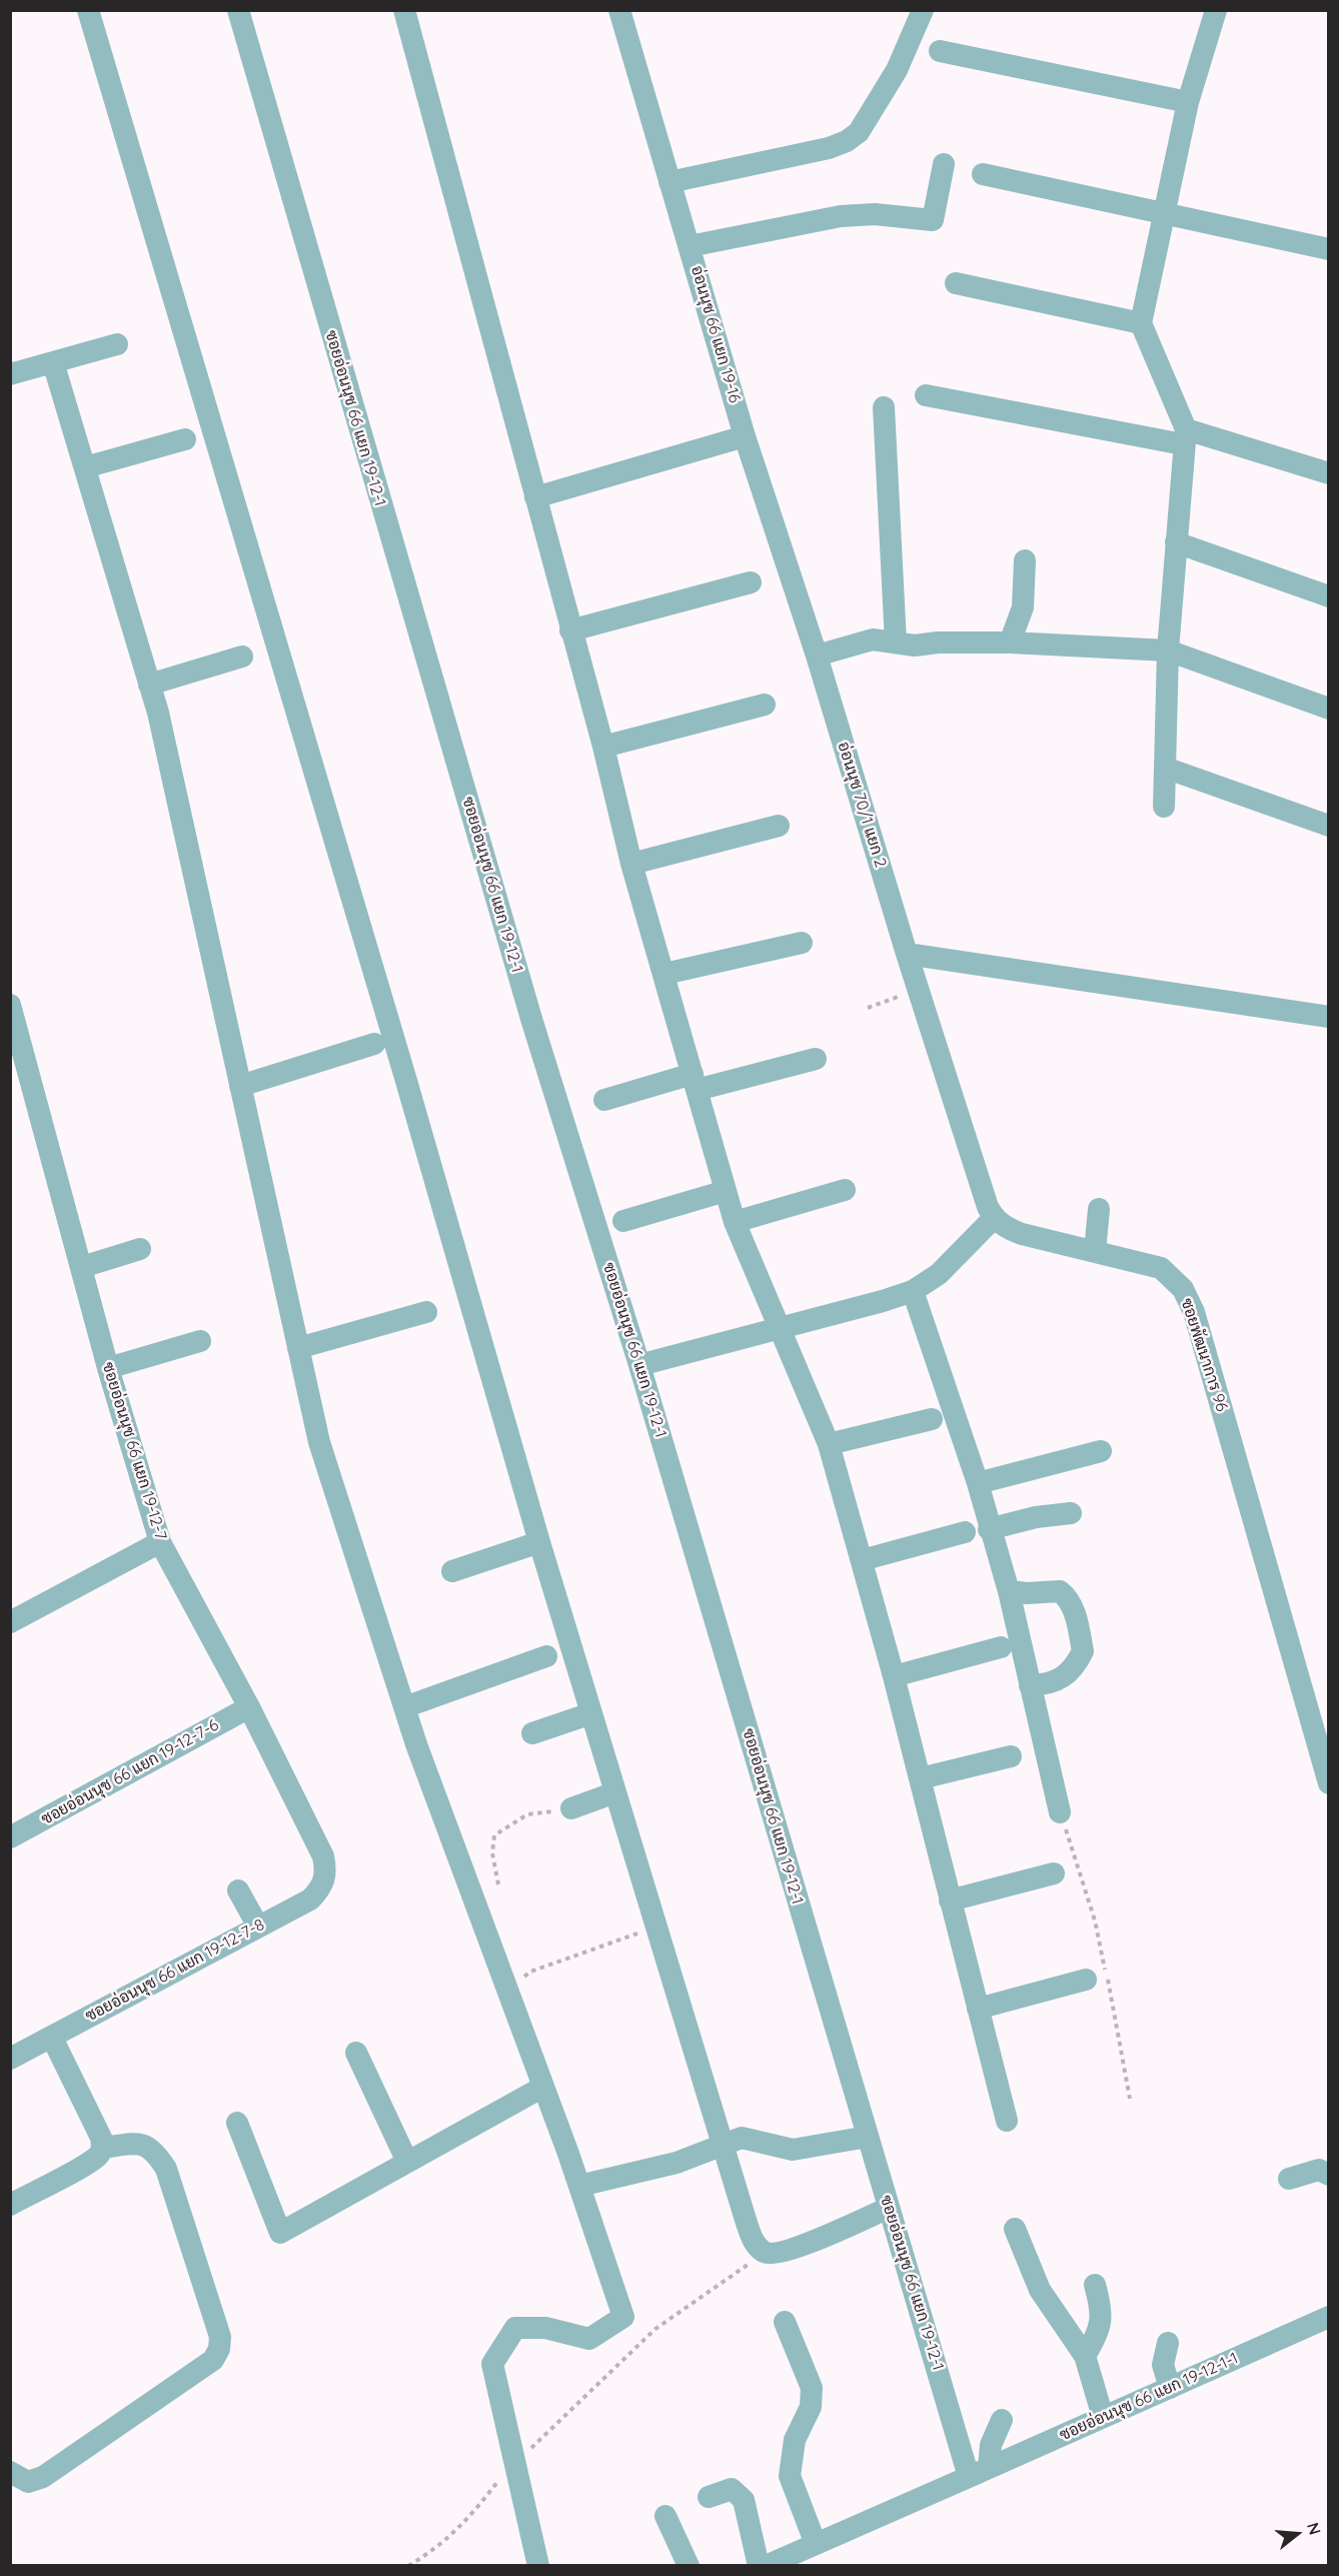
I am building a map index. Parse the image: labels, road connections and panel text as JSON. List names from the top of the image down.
{
  "streets": {
    "street": [
      "อ่อนนุช 66 แยก 19-16",
      "ซอยอ่อนนุช 66 แยก 19-12-1",
      "อ่อนนุช 70/1 แยก 2",
      "ซอยพัฒนาการ 96",
      "ซอยอ่อนนุช 66 แยก 19-12-7",
      "ซอยอ่อนนุช 66 แยก 19-12-7-6",
      "ซอยอ่อนนุช 66 แยก 19-12-7-8",
      "ซอยอ่อนนุช 66 แยก 19-12-1-1"
    ]
  },
  "crossings": [
    ["อ่อนนุช 66 แยก 19-16", "อ่อนนุช 70/1 แยก 2"],
    ["ซอยอ่อนนุช 66 แยก 19-12-1", "ซอยอ่อนนุช 66 แยก 19-12-1-1"],
    ["ซอยอ่อนนุช 66 แยก 19-12-7", "ซอยอ่อนนุช 66 แยก 19-12-7-6"],
    ["ซอยอ่อนนุช 66 แยก 19-12-7", "ซอยอ่อนนุช 66 แยก 19-12-7-8"]
  ],
  "north": "right"
}
